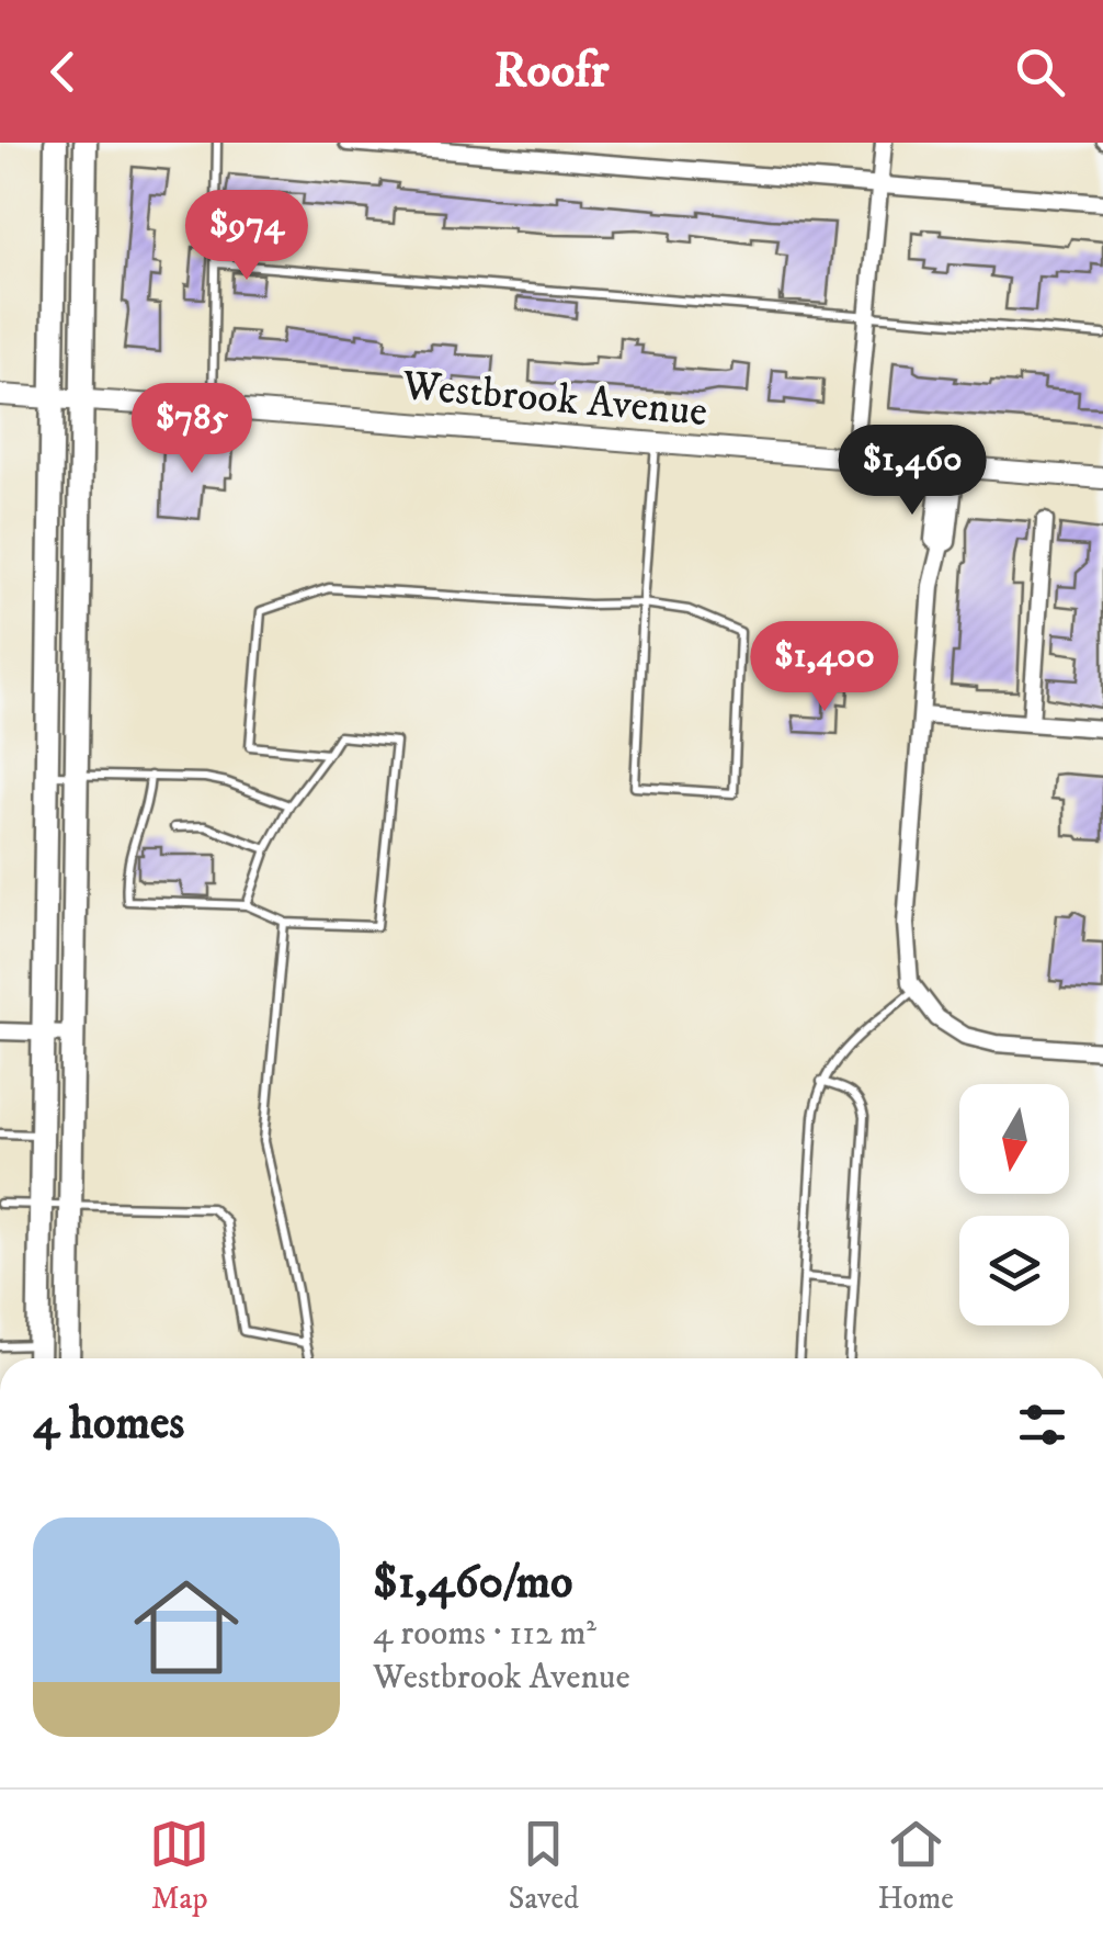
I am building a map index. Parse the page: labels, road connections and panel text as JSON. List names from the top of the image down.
{
  "streets": {
    "street": ["Westbrook Avenue"]
  },
  "north": "bottom",
  "page": {
    "header": "Roofr",
    "price": [
      "$974",
      "$785",
      "$1,460",
      "$1,400"
    ],
    "heading": "4 homes",
    "list": [
      {
        "name": "$1,460/mo",
        "note": "4 rooms · 112 m² · Westbrook Avenue"
      }
    ],
    "tabs": ["Map", "Saved", "Home"]
  }
}
